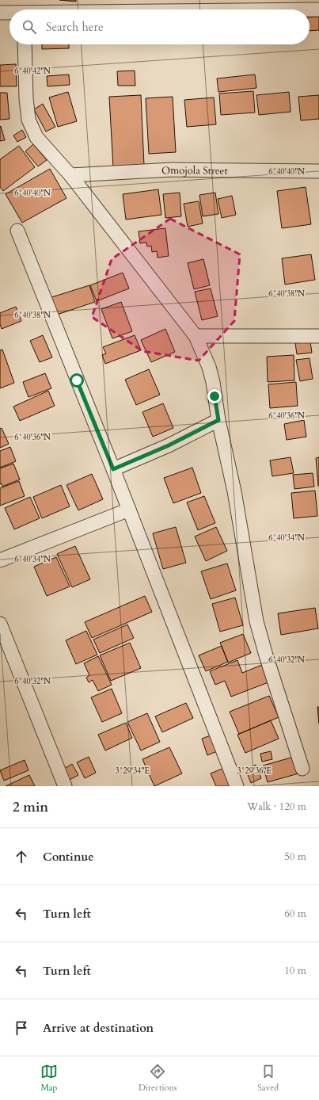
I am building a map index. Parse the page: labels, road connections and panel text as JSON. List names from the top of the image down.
{
  "streets": {
    "street": ["Omojola Street"]
  },
  "page": {
    "search": "Search here",
    "heading": ["2 min", "Walk · 120 m"],
    "list": [
      ["Continue", "50 m"],
      ["Turn left", "60 m"],
      ["Turn left", "10 m"],
      "Arrive at destination"
    ],
    "nav": ["Map", "Directions", "Saved"]
  },
  "coordinates": [
    "6°40'42\"N",
    "6°40'40\"N",
    "6°40'38\"N",
    "6°40'36\"N",
    "6°40'34\"N",
    "6°40'32\"N",
    "3°29'34\"E",
    "3°29'36\"E"
  ]
}
